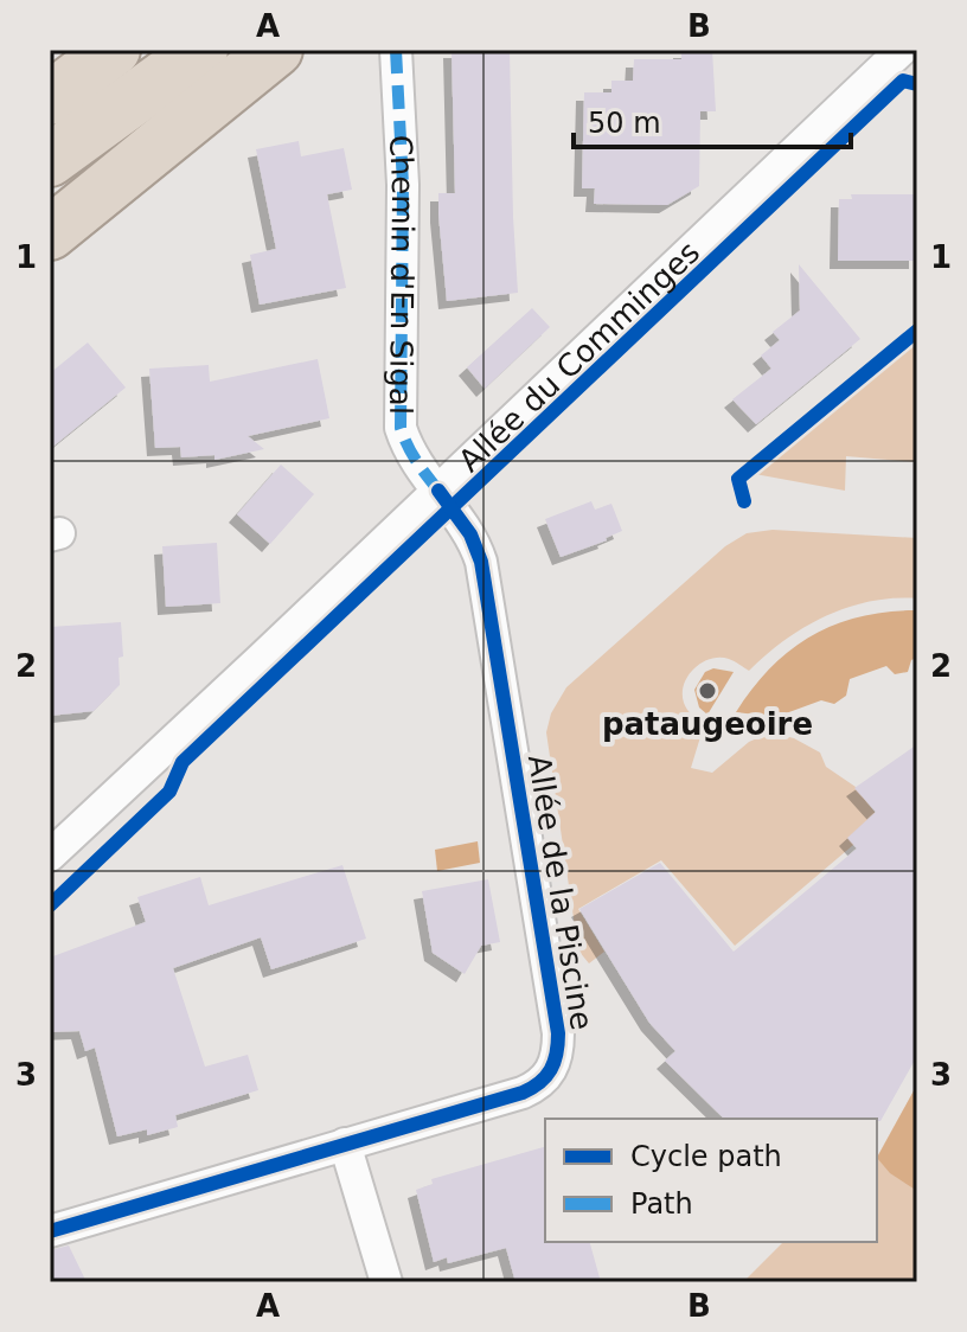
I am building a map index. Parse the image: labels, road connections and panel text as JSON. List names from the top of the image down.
{
  "streets": {
    "street": ["Chemin d'En Sigal", "Allée du Comminges", "Allée de la Piscine"]
  },
  "crossings": [
    ["Chemin d'En Sigal", "Allée du Comminges"],
    ["Chemin d'En Sigal", "Allée de la Piscine"],
    ["Allée du Comminges", "Allée de la Piscine"]
  ],
  "places": ["pataugeoire"],
  "legend": ["Cycle path", "Path"],
  "scale_bar": "50 m",
  "grid": {
    "columns": ["A", "B"],
    "rows": ["1", "2", "3"]
  }
}
